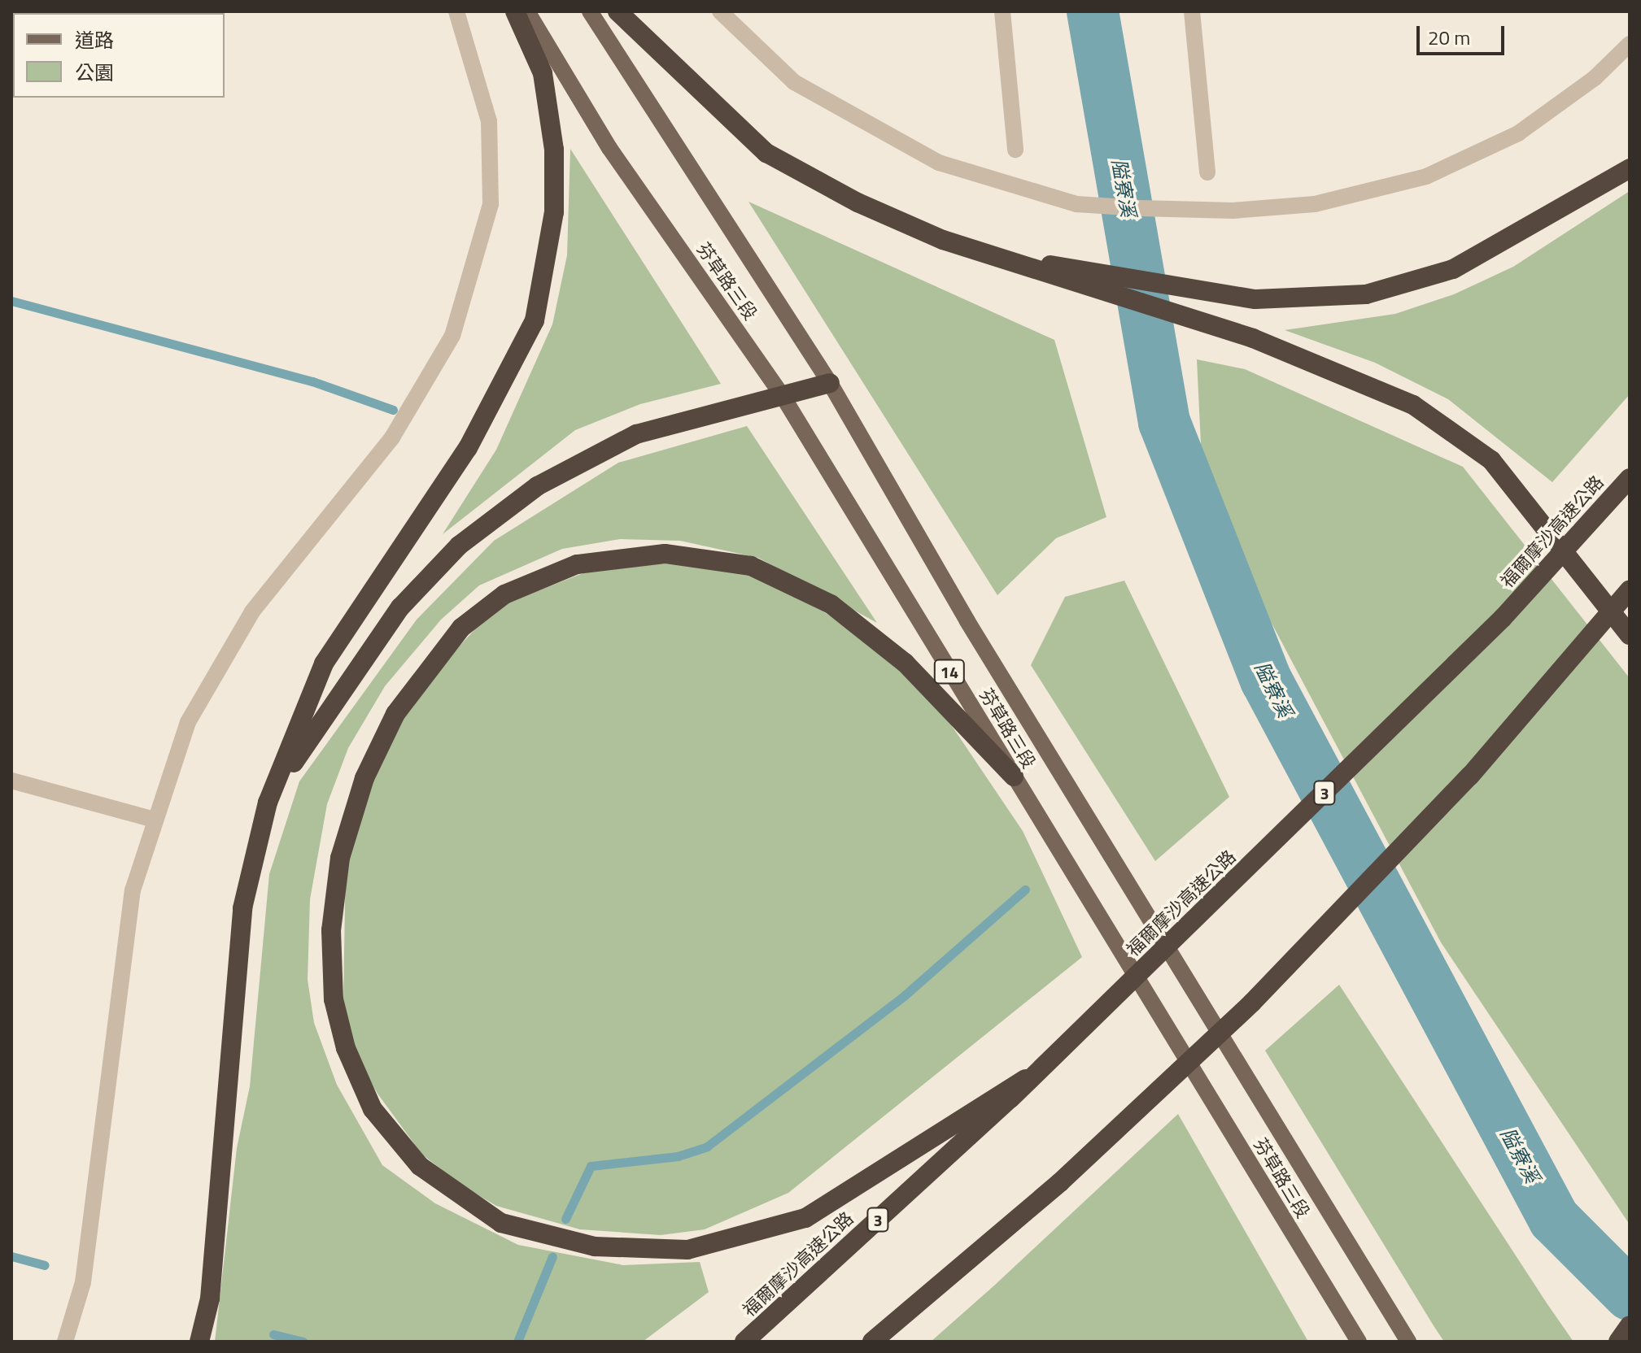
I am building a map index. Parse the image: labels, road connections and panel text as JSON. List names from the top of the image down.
{
  "streets": {
    "highway": ["福爾摩沙高速公路", "3"],
    "main road": ["芬草路三段", "14"]
  },
  "water": ["隘寮溪"],
  "legend": ["道路", "公園"],
  "scale_bar": "20 m"
}
